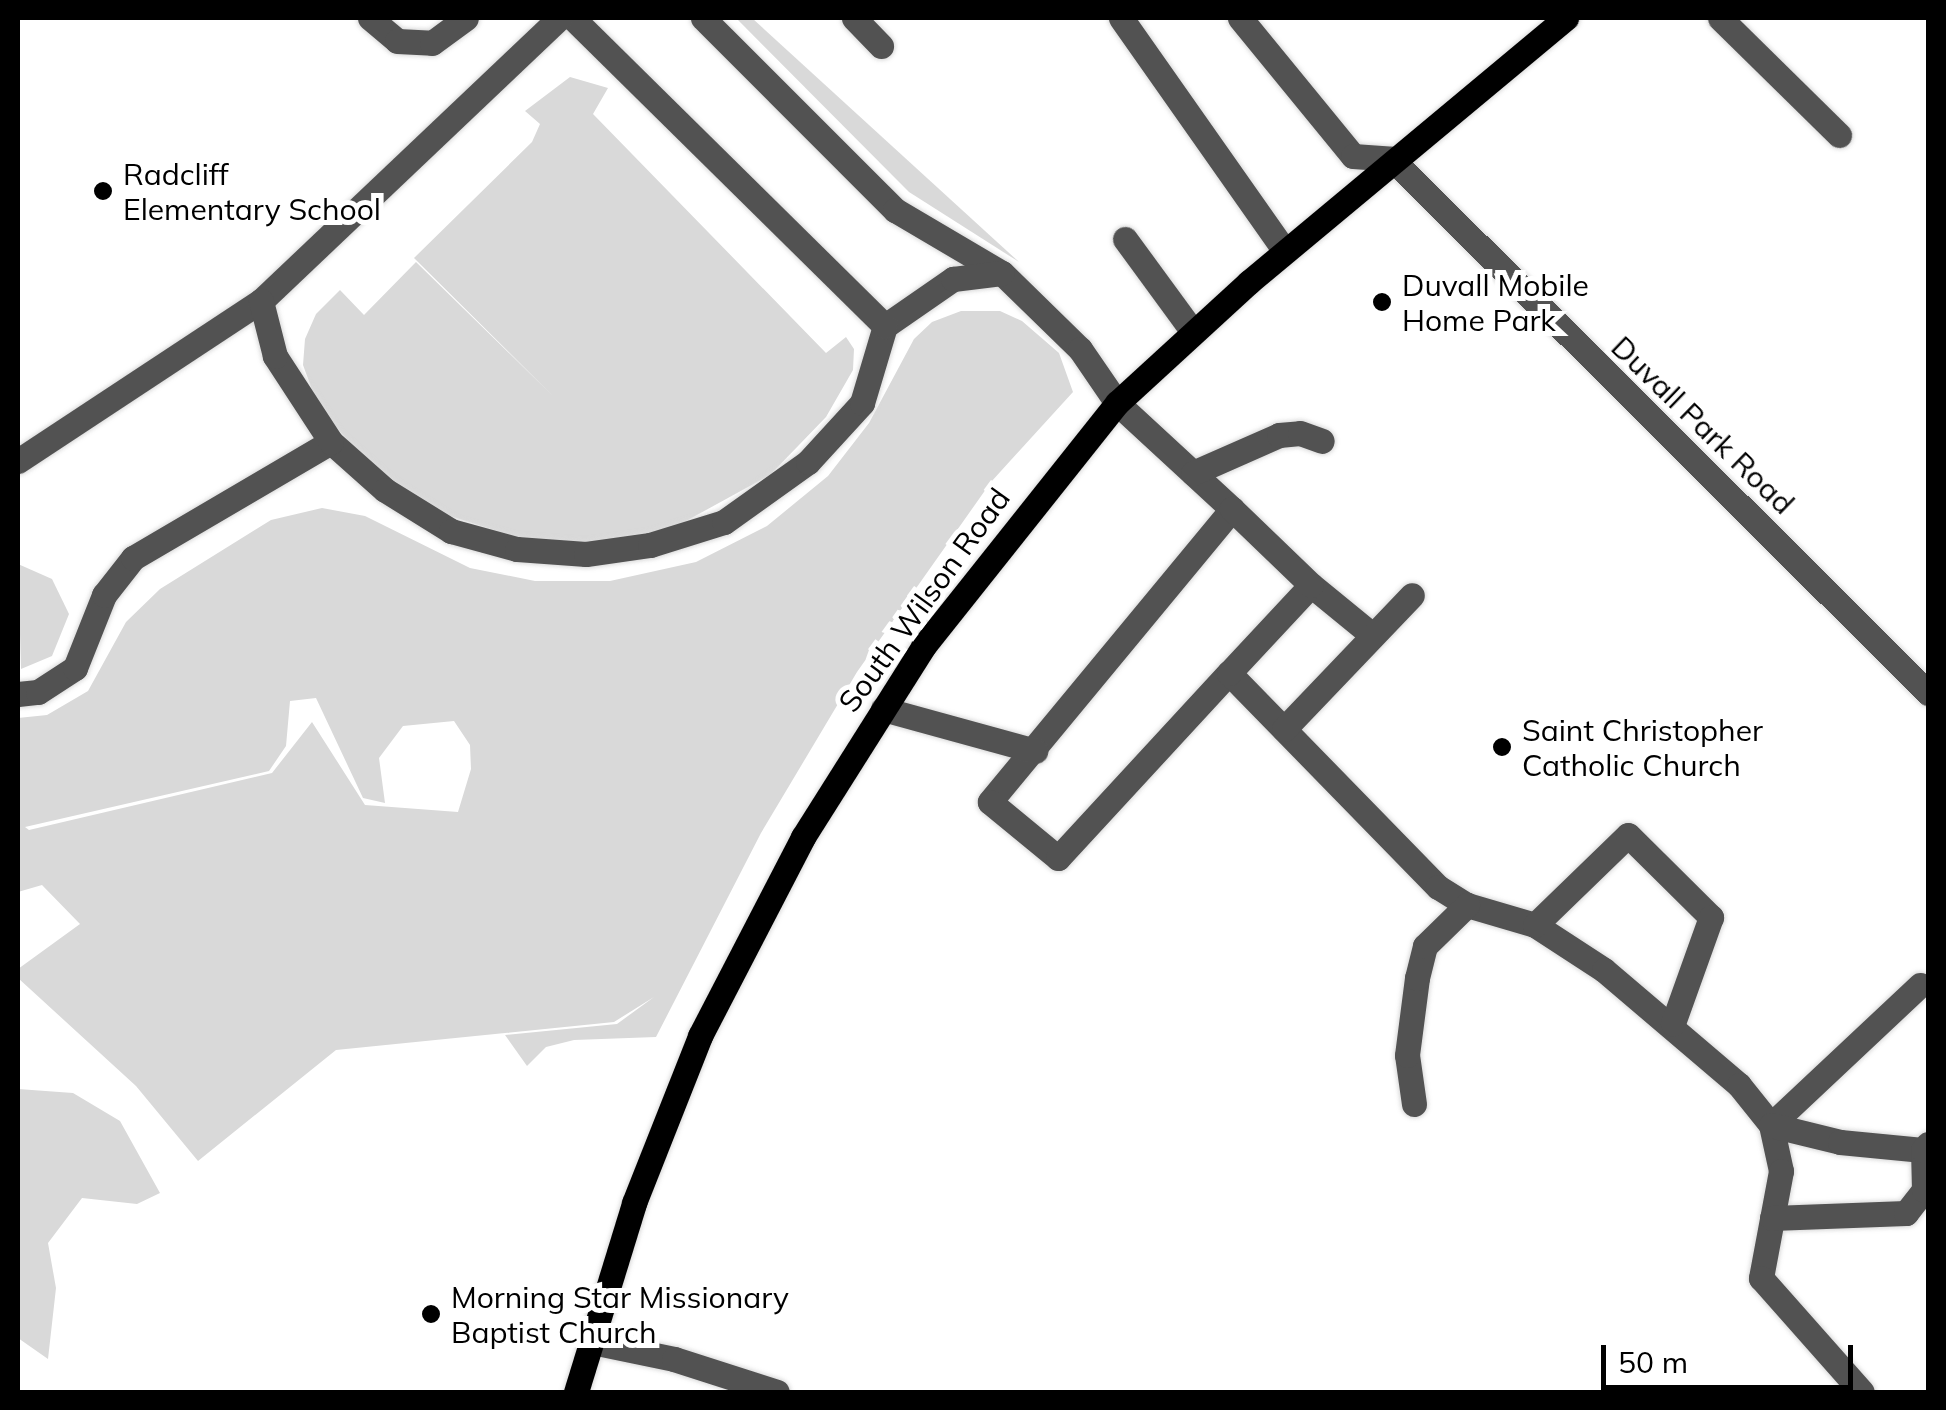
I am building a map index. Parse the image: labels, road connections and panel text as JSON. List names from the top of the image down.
{
  "streets": {
    "main road": ["South Wilson Road"],
    "street": ["Duvall Park Road"]
  },
  "crossings": [
    ["Duvall Park Road", "South Wilson Road"]
  ],
  "places": [
    "Radcliff Elementary School",
    "Duvall Mobile Home Park",
    "Saint Christopher Catholic Church",
    "Morning Star Missionary Baptist Church"
  ],
  "scale_bar": "50 m"
}
